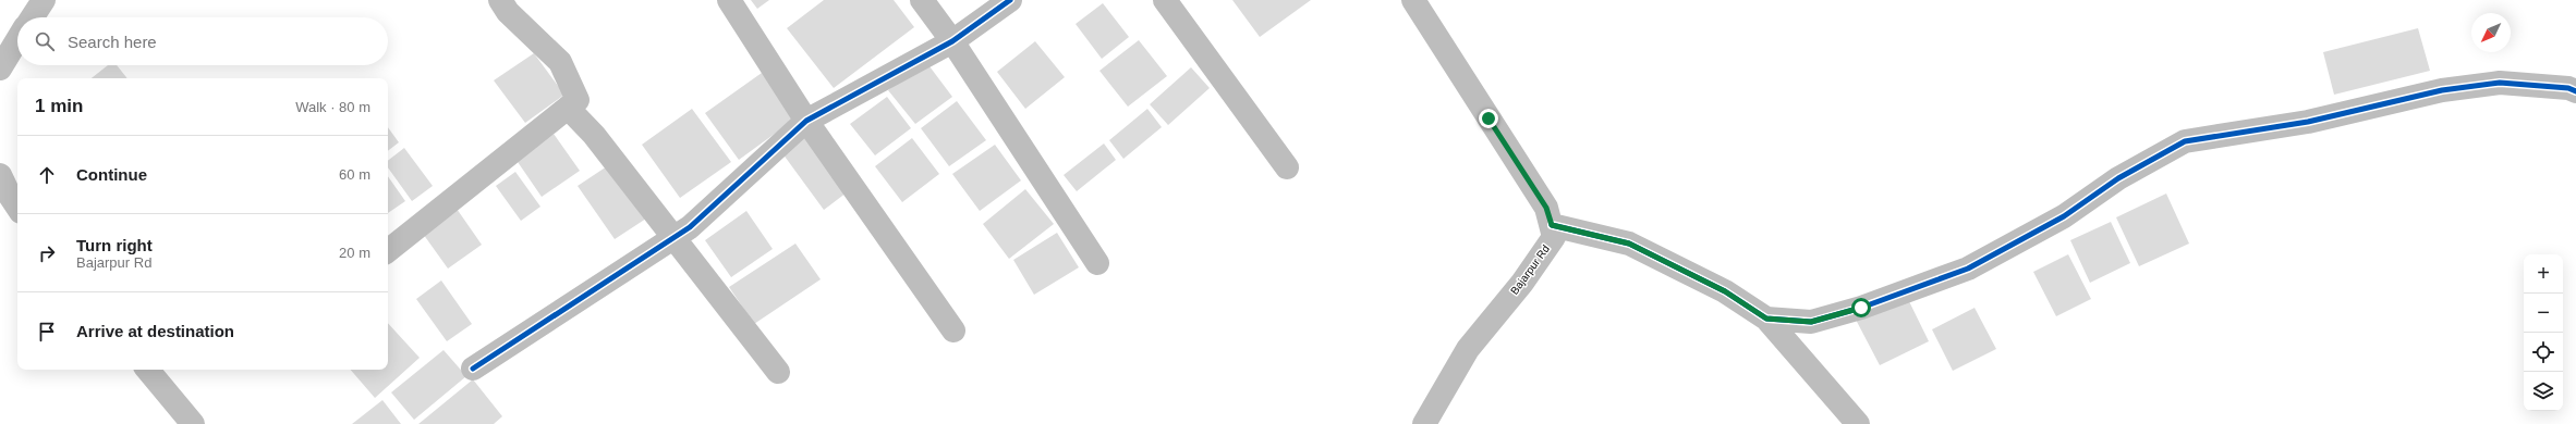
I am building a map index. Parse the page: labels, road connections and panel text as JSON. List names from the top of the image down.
{
  "streets": {
    "street": ["Bajarpur Rd"]
  },
  "north": "bottom left",
  "page": {
    "search": "Search here",
    "heading": ["1 min", "Walk · 80 m"],
    "list": [
      ["Continue", "60 m"],
      ["Turn right", "Bajarpur Rd", "20 m"],
      "Arrive at destination"
    ],
    "map_buttons": ["+", "−"]
  }
}
